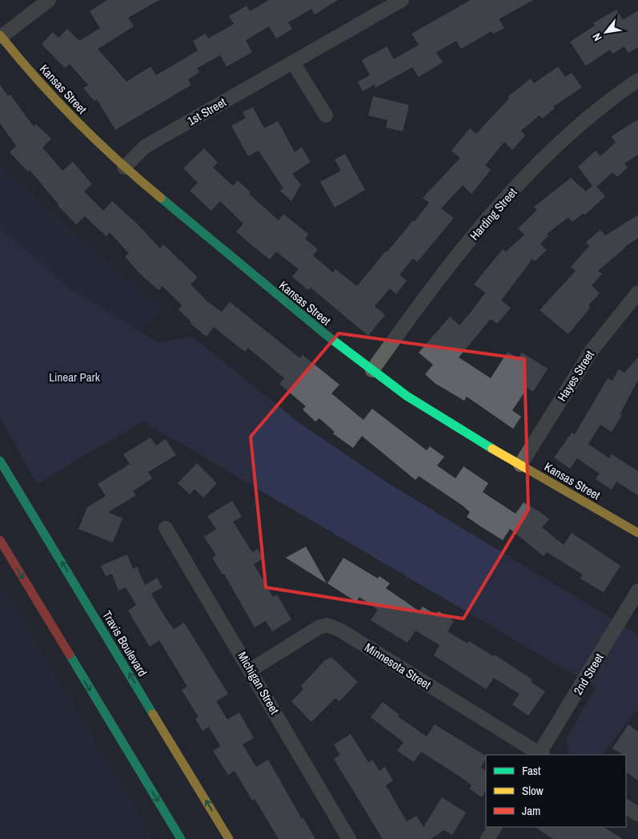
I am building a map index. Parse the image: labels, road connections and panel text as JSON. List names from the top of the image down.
{
  "streets": {
    "street": [
      "Kansas Street",
      "1st Street",
      "Harding Street",
      "Hayes Street",
      "Travis Boulevard",
      "Minnesota Street",
      "2nd Street",
      "Michigan Street"
    ]
  },
  "crossings": [
    ["Kansas Street", "1st Street"],
    ["Kansas Street", "Harding Street"],
    ["Kansas Street", "Hayes Street"],
    ["Minnesota Street", "2nd Street"],
    ["Minnesota Street", "Michigan Street"]
  ],
  "parks": ["Linear Park"],
  "legend": ["Fast", "Slow", "Jam"],
  "north": "bottom left"
}
